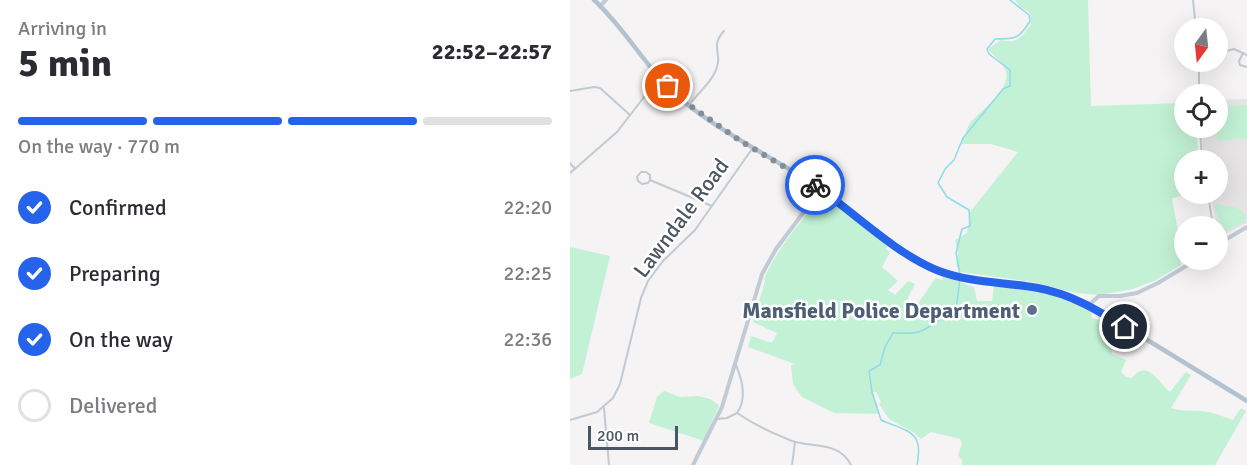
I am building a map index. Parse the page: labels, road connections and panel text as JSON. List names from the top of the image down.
{
  "streets": {
    "street": ["Lawndale Road"]
  },
  "places": ["Mansfield Police Department"],
  "scale_bar": "200 m",
  "north": "bottom",
  "page": {
    "heading": ["5 min", "Arriving in", "22:52–22:57"],
    "map_buttons": ["+", "−"],
    "bar": "On the way · 770 m",
    "list": [
      ["Confirmed", "22:20"],
      ["Preparing", "22:25"],
      ["On the way", "22:36"],
      "Delivered"
    ],
    "scale": "200 m"
  }
}
